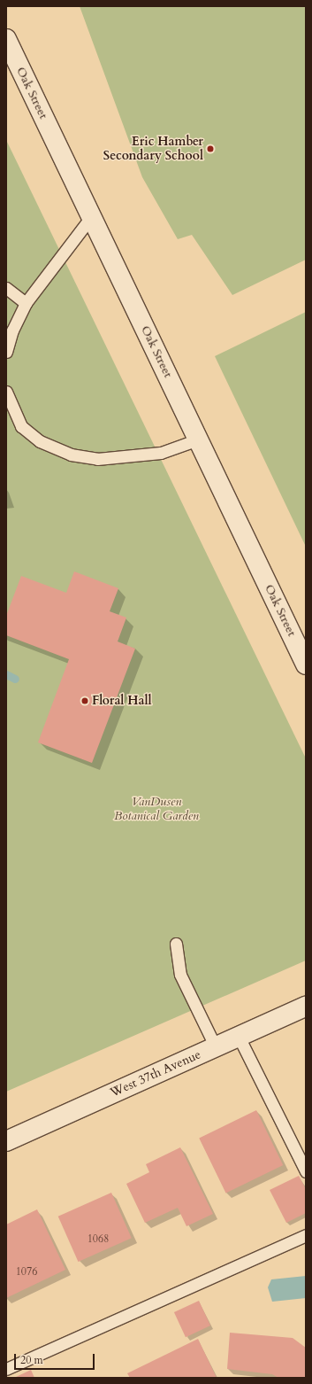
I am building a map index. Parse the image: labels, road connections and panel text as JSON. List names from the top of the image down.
{
  "streets": {
    "main road": ["Oak Street", "West 37th Avenue"]
  },
  "parks": ["VanDusen Botanical Garden"],
  "places": ["Eric Hamber Secondary School", "Floral Hall"],
  "house_numbers": ["1068", "1076"],
  "scale_bar": "20 m"
}
